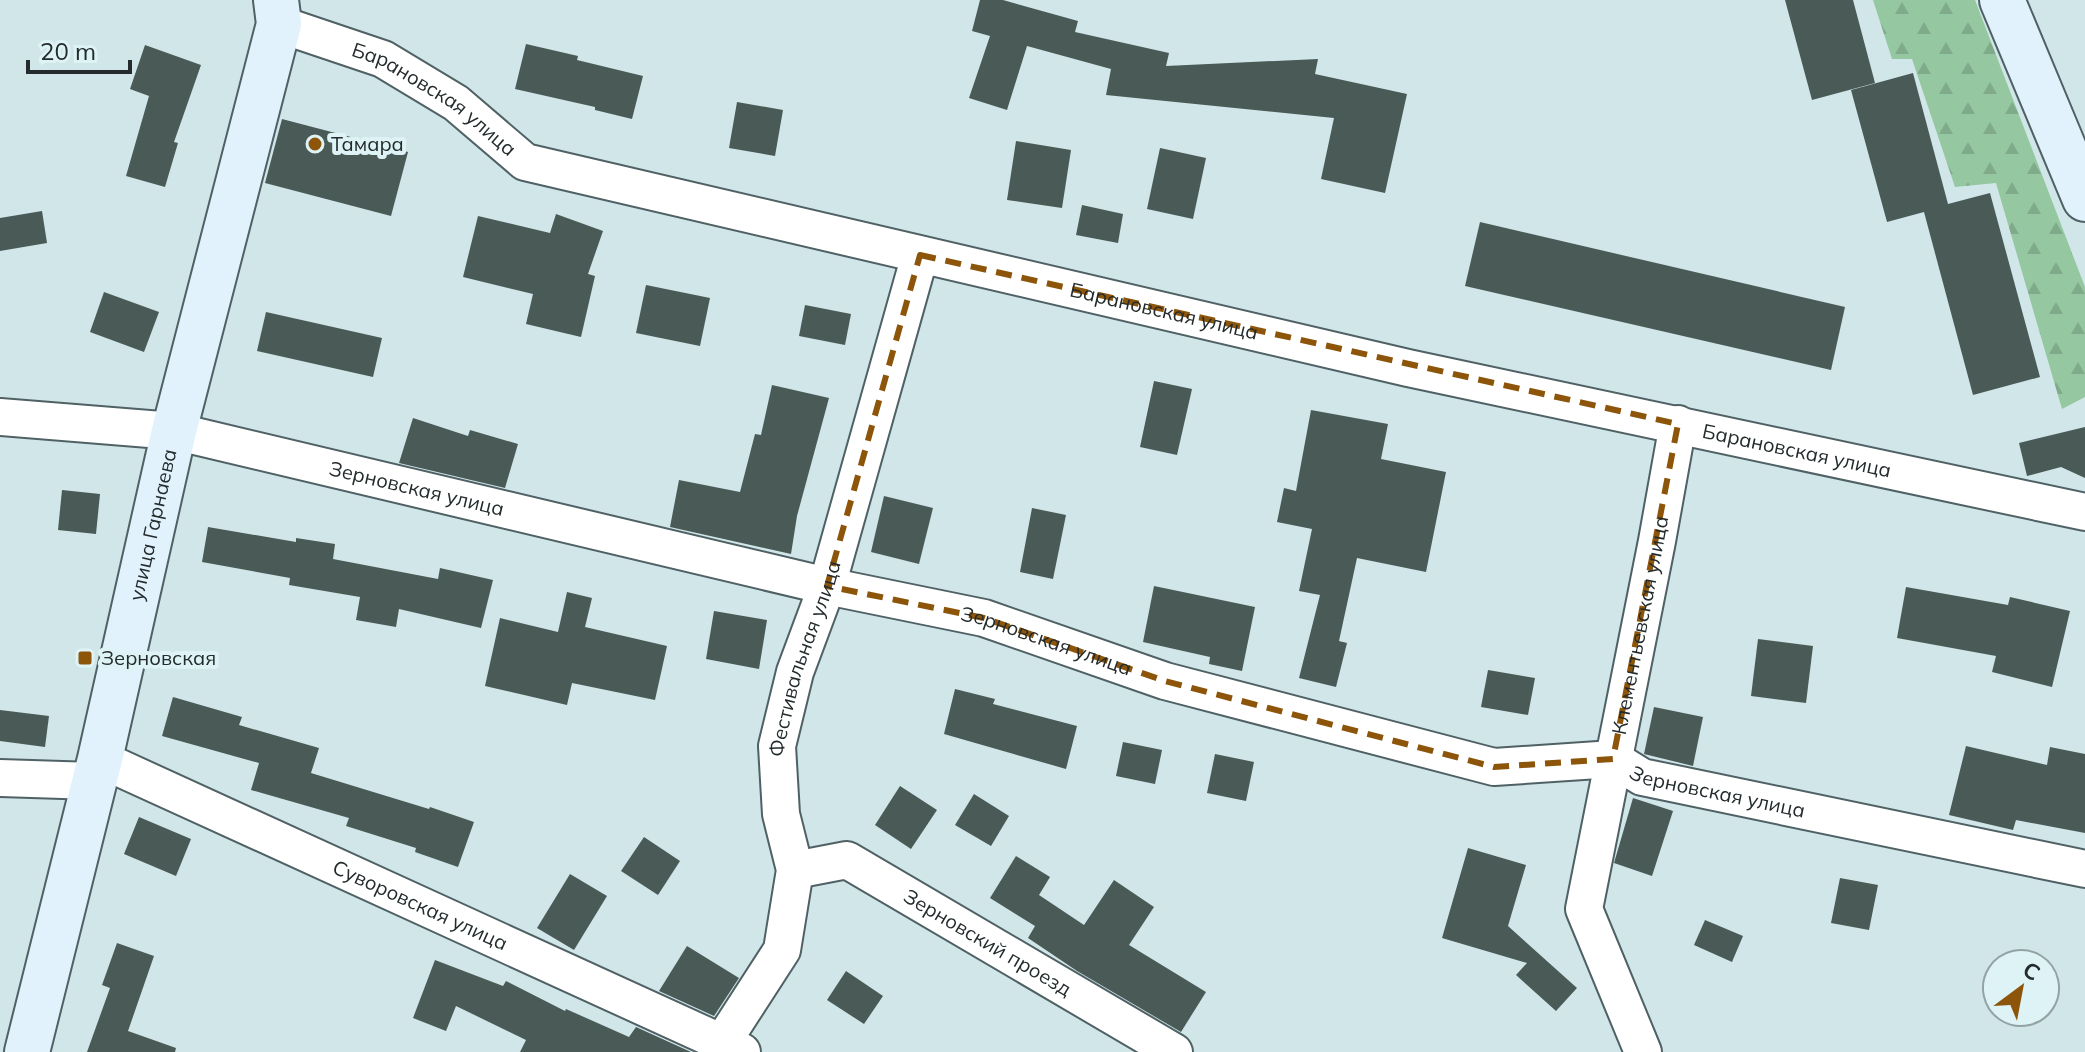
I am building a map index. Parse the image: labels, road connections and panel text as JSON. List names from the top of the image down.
{
  "streets": {
    "street": [
      "Барановская улица",
      "Зерновская улица",
      "улица Гарнаева",
      "Клементьевская улица",
      "Фестивальная улица",
      "Суворовская улица",
      "Зерновский проезд"
    ]
  },
  "crossings": [
    ["Барановская улица", "улица Гарнаева"],
    ["Барановская улица", "Клементьевская улица"],
    ["Барановская улица", "Фестивальная улица"],
    ["Зерновская улица", "улица Гарнаева"],
    ["Зерновская улица", "Клементьевская улица"],
    ["Зерновская улица", "Фестивальная улица"],
    ["улица Гарнаева", "Суворовская улица"],
    ["Фестивальная улица", "Суворовская улица"],
    ["Фестивальная улица", "Зерновский проезд"]
  ],
  "places": {
    "other": ["Тамара"],
    "transit": ["Зерновская"]
  },
  "scale_bar": "20 m",
  "north": "top right"
}
